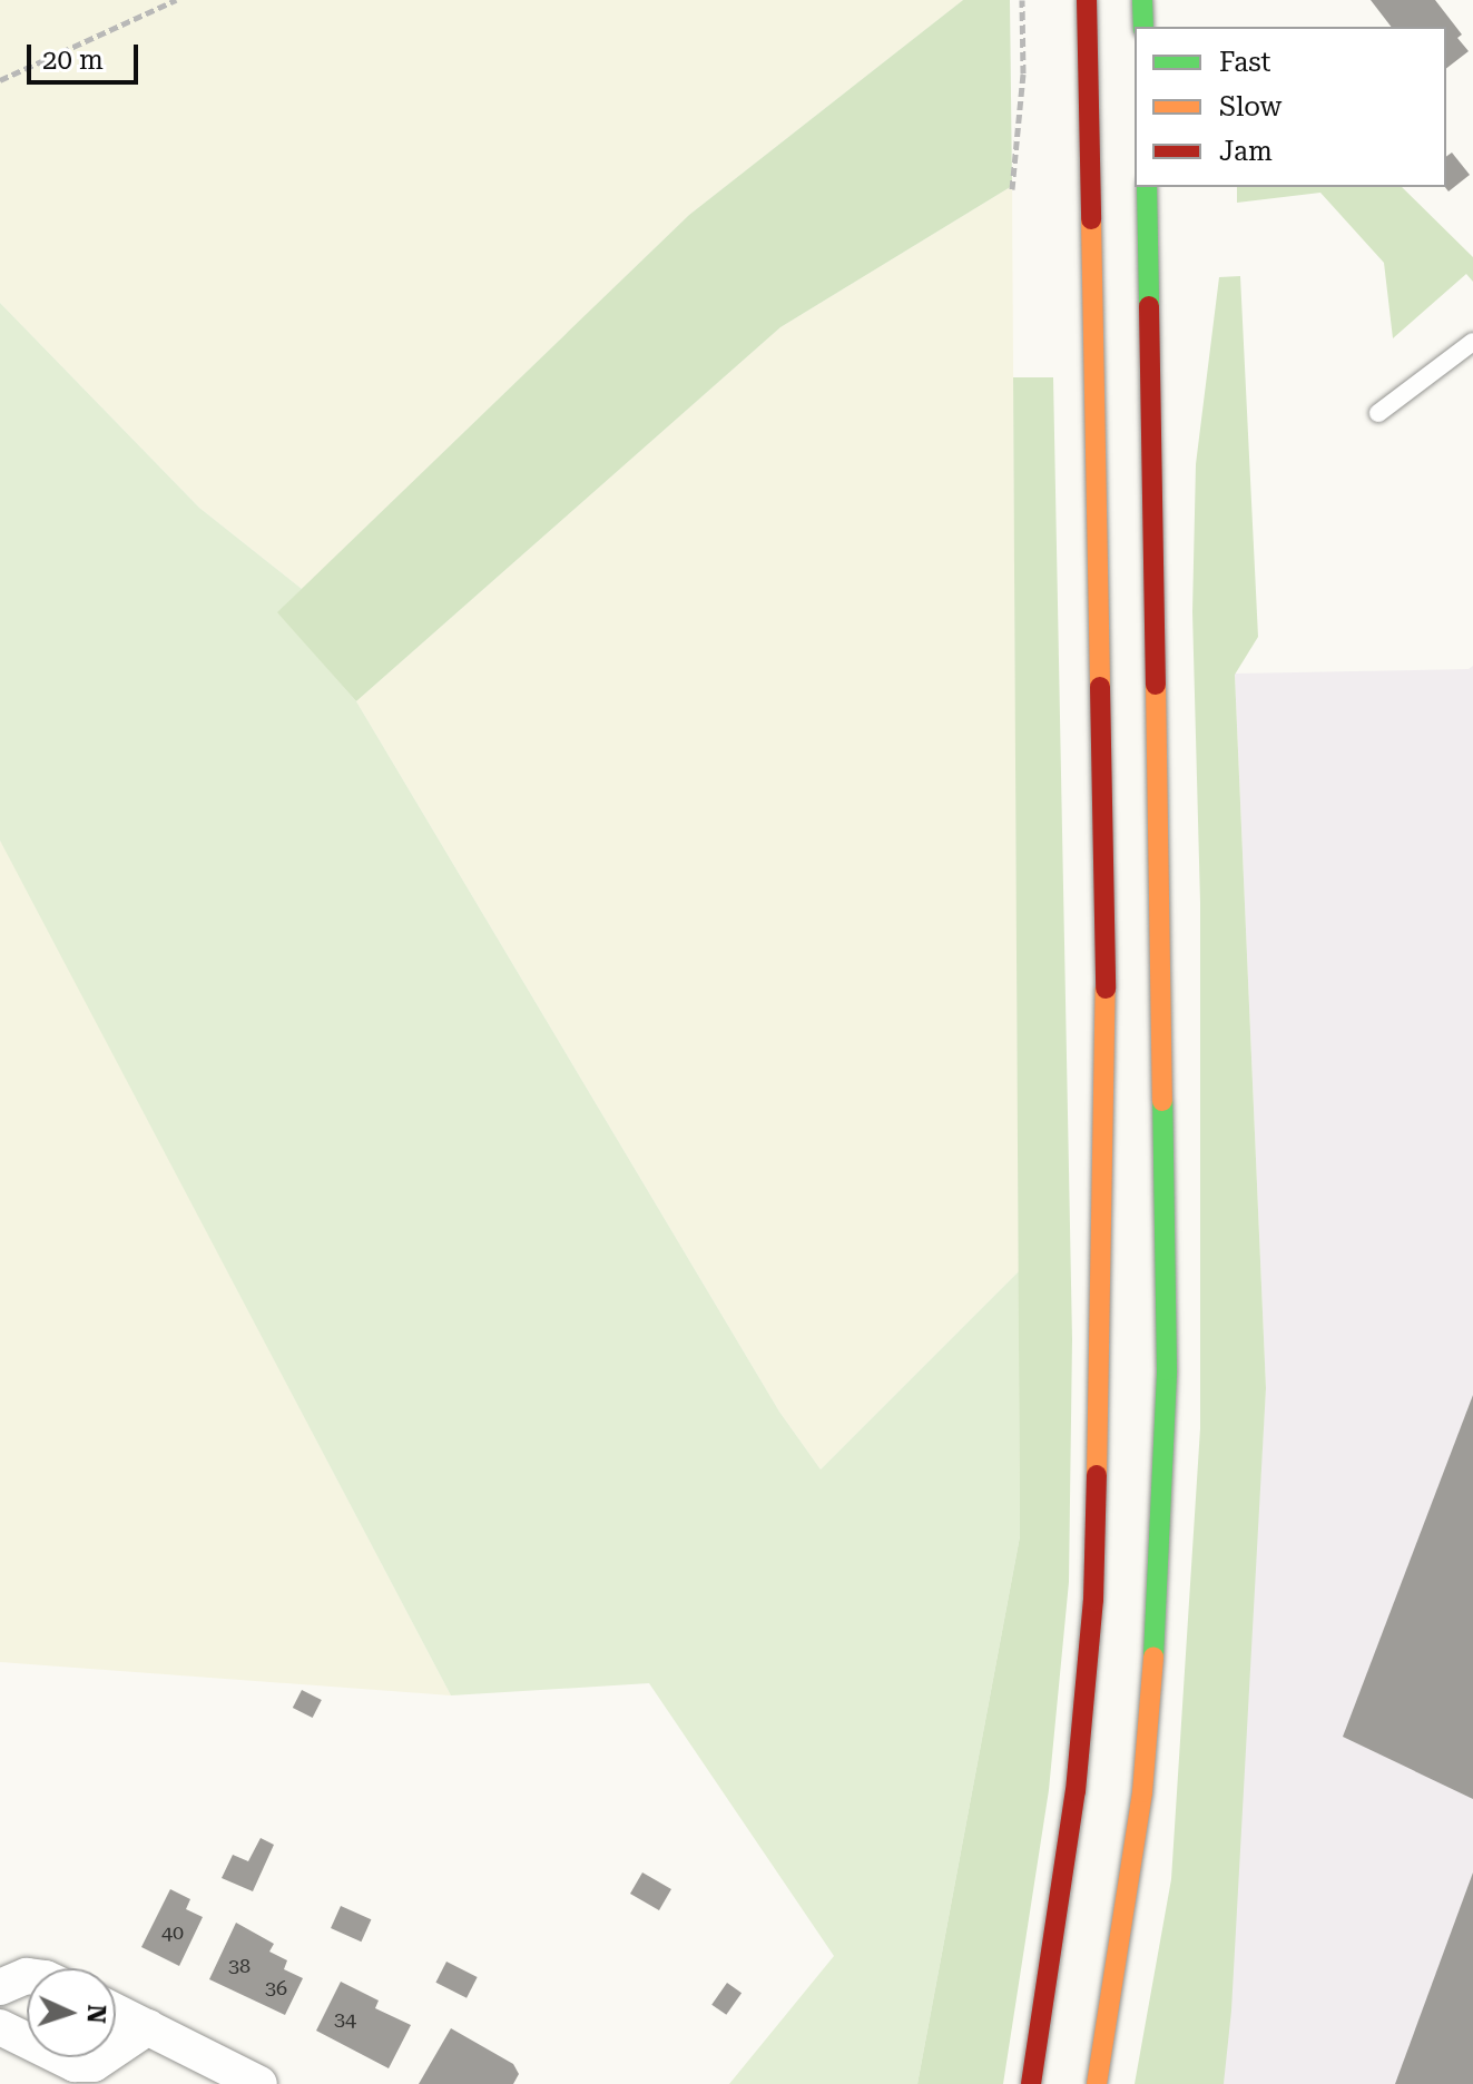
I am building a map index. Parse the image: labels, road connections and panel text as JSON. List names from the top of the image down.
{
  "house_numbers": [
    "40",
    "38",
    "36",
    "34"
  ],
  "legend": ["Fast", "Slow", "Jam"],
  "scale_bar": "20 m",
  "north": "right"
}
